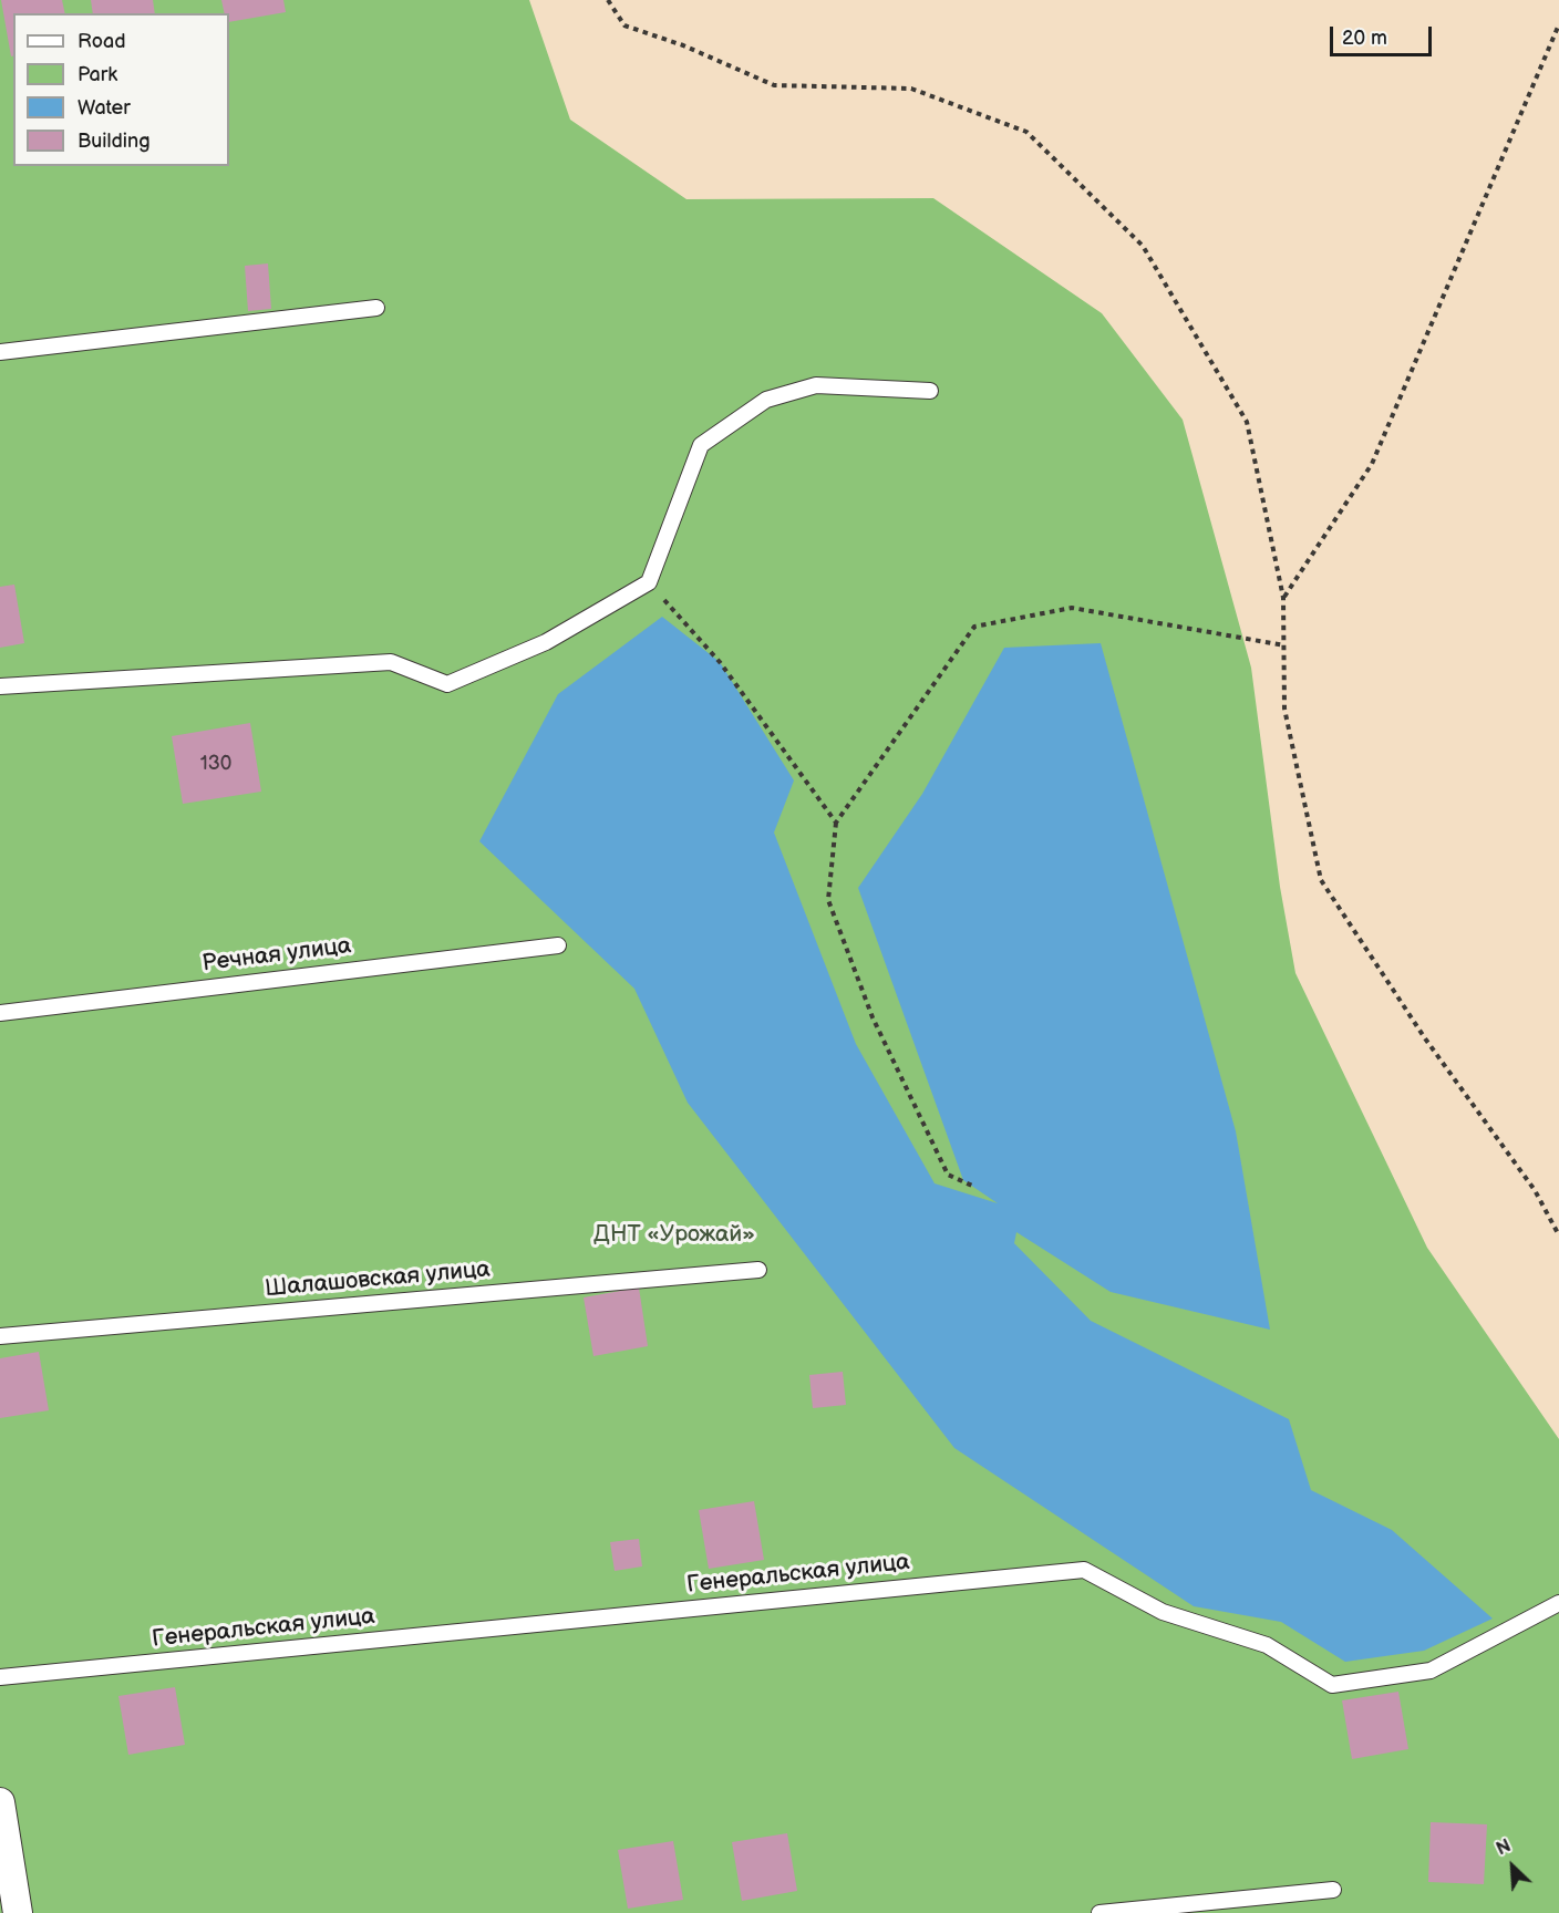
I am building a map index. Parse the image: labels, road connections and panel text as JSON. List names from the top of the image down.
{
  "streets": {
    "lane": ["Речная улица", "Шалашовская улица", "Генеральская улица"]
  },
  "parks": ["ДНТ «Урожай»"],
  "house_numbers": ["130"],
  "legend": [
    "Road",
    "Park",
    "Water",
    "Building"
  ],
  "scale_bar": "20 m",
  "north": "top left"
}
